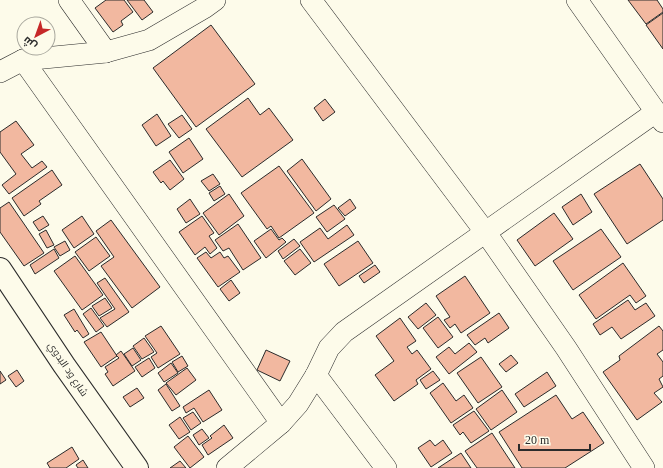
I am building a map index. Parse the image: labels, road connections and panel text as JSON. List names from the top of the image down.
{
  "streets": {
    "street": ["شارع ود البدوي"]
  },
  "scale_bar": "20 m",
  "north": "bottom left"
}
